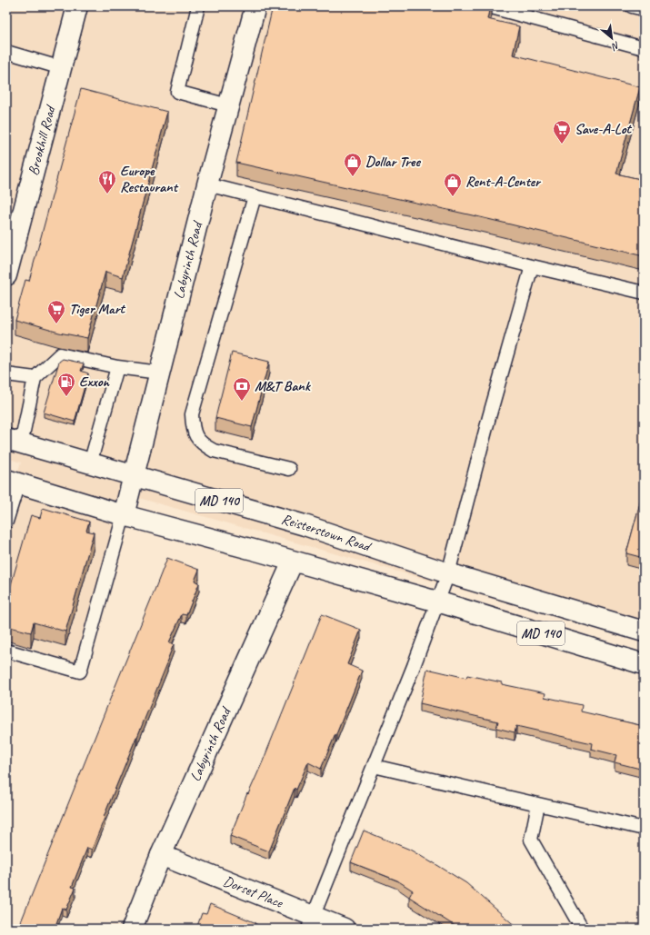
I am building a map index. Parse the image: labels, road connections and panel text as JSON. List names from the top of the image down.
{
  "streets": {
    "street": [
      "Brookhill Road",
      "Labyrinth Road",
      "MD 140",
      "Reisterstown Road",
      "Dorset Place"
    ]
  },
  "crossings": [
    ["Labyrinth Road", "MD 140"],
    ["Labyrinth Road", "Reisterstown Road"],
    ["Labyrinth Road", "Dorset Place"]
  ],
  "places": {
    "supermarket": ["Save-A-Lot", "Tiger Mart"],
    "shop": ["Dollar Tree", "Rent-A-Center"],
    "restaurant": ["Europe Restaurant"],
    "fuel station": ["Exxon"],
    "bank": ["M&T Bank"]
  },
  "north": "bottom right"
}
